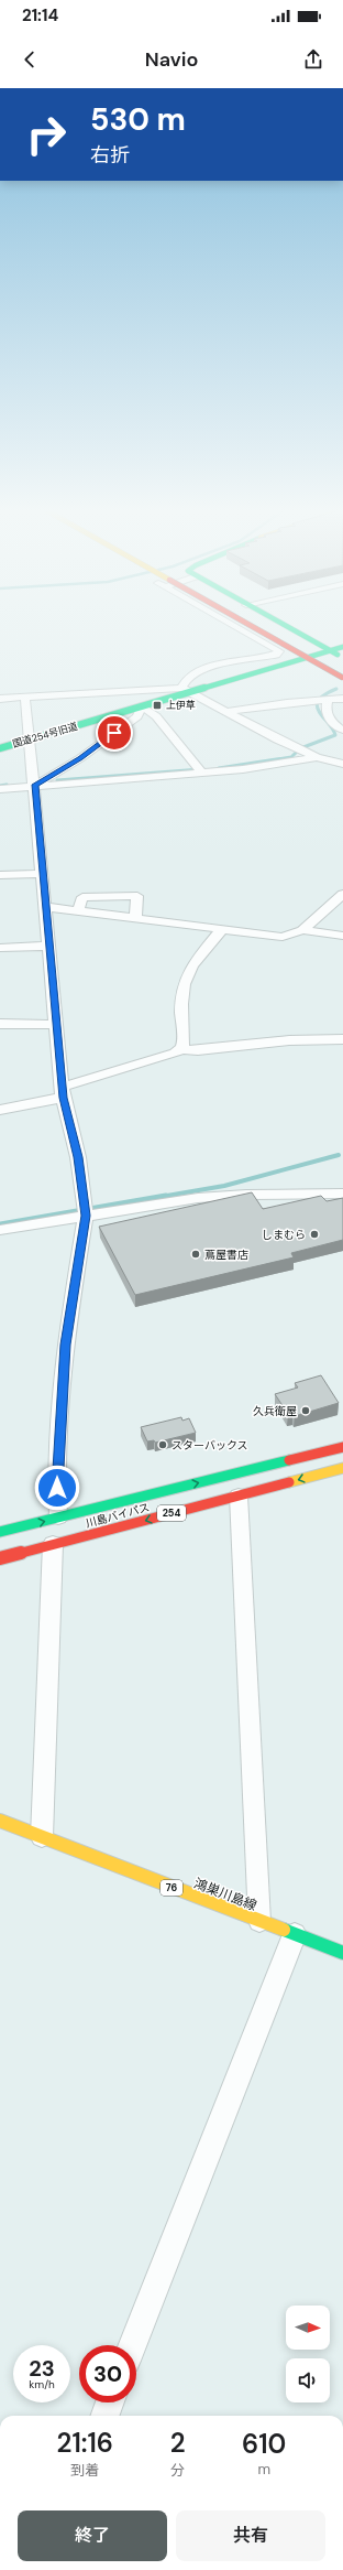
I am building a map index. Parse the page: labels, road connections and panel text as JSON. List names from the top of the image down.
{
  "streets": {
    "main road": [
      "国道254号旧道",
      "254",
      "川島バイパス",
      "76",
      "鴻巣川島線"
    ]
  },
  "places": {
    "transit": ["上伊草"],
    "other": [
      "しまむら",
      "蔦屋書店",
      "久兵衛屋",
      "スターバックス"
    ]
  },
  "north": "right",
  "page": {
    "status": "21:14",
    "header": "Navio",
    "turn": ["530 m", "右折"],
    "speed": "23 km/h",
    "limit": "30",
    "eta": [
      "21:16",
      "到着",
      "2",
      "分",
      "610",
      "m"
    ],
    "buttons": ["終了", "共有"]
  }
}
